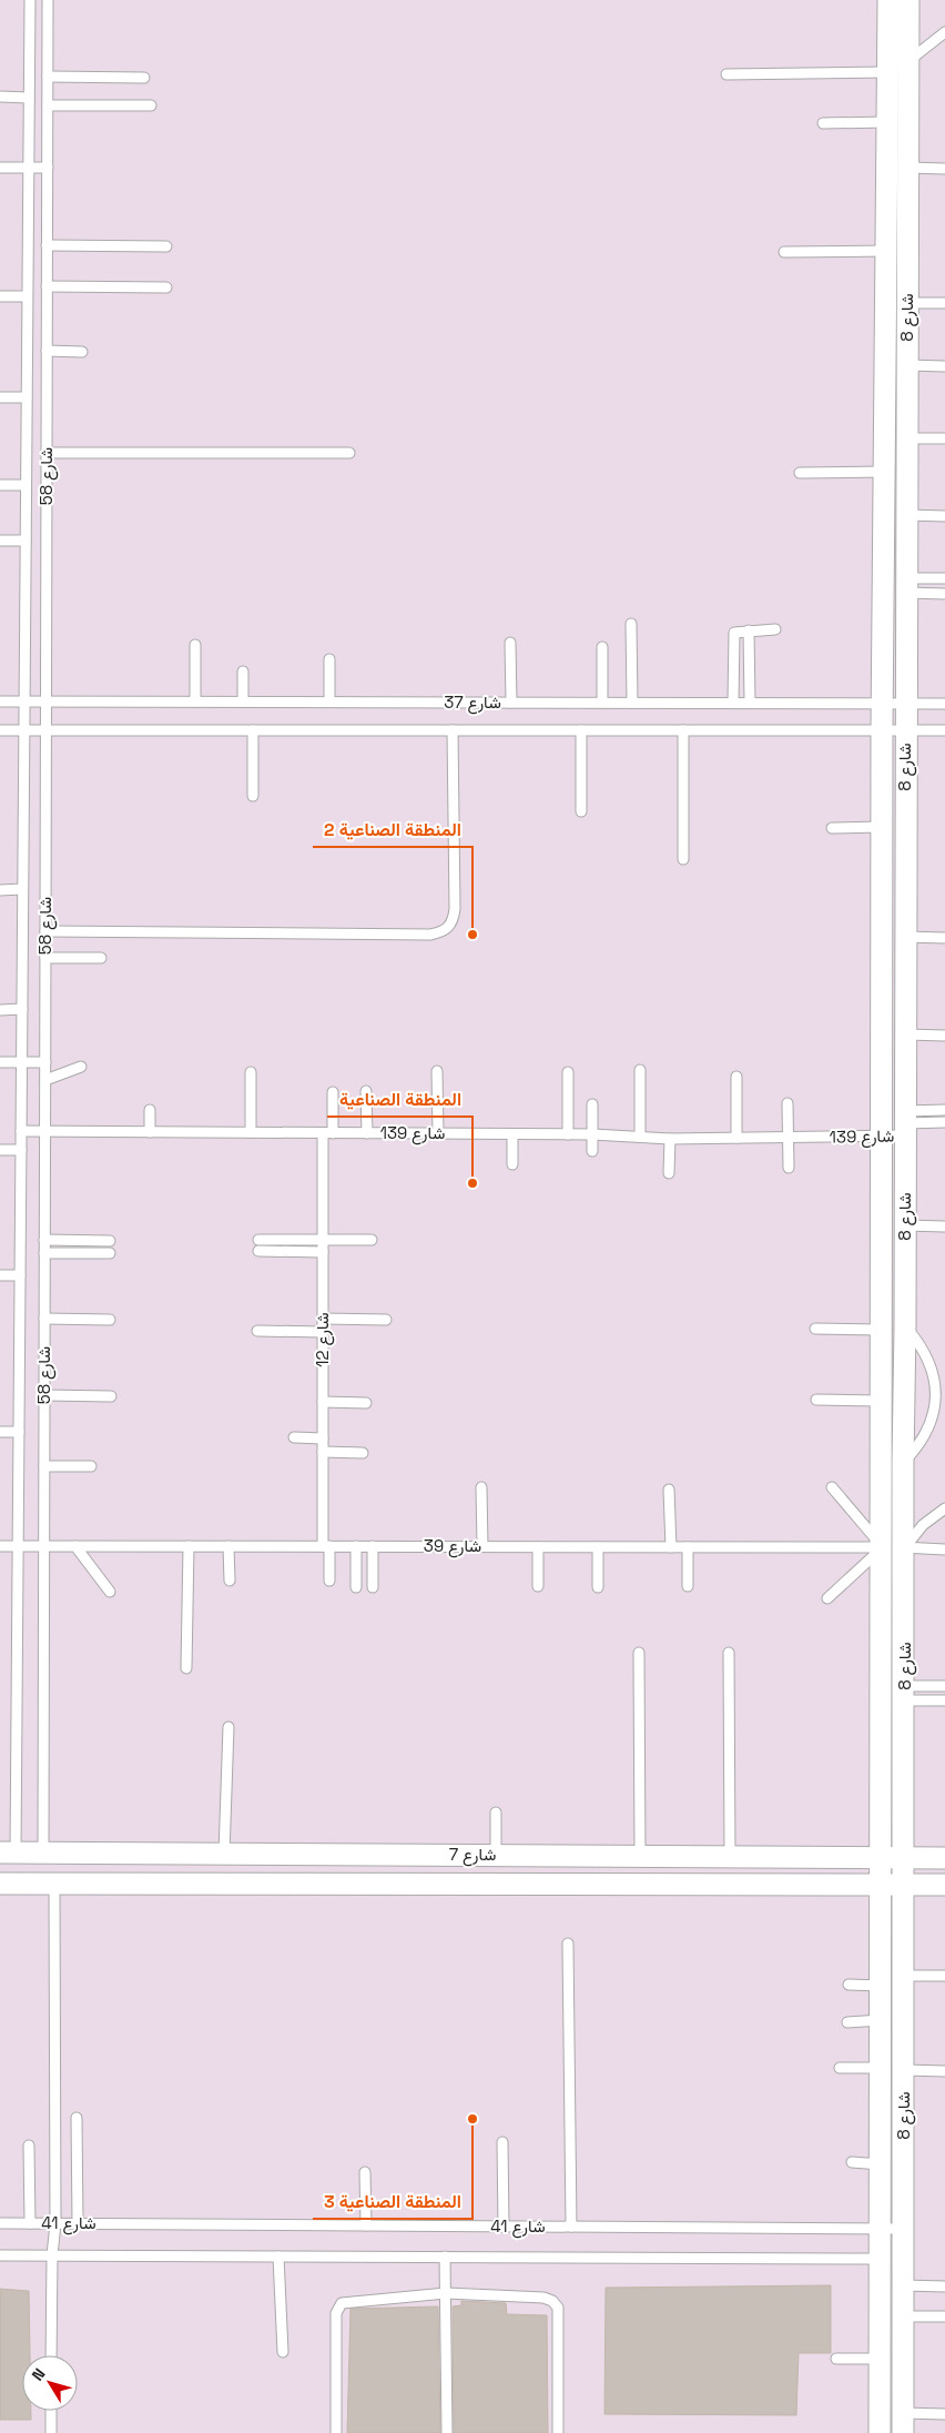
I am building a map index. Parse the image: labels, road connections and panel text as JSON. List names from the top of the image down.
{
  "streets": {
    "street": ["شارع 8", "شارع 7"],
    "lane": [
      "شارع 58",
      "شارع 37",
      "شارع 139",
      "شارع 12",
      "شارع 39",
      "شارع 41"
    ]
  },
  "crossings": [
    ["شارع 8", "شارع 37"],
    ["شارع 8", "شارع 139"],
    ["شارع 8", "شارع 39"],
    ["شارع 8", "شارع 7"],
    ["شارع 8", "شارع 41"],
    ["شارع 58", "شارع 37"],
    ["شارع 58", "شارع 139"],
    ["شارع 58", "شارع 39"],
    ["شارع 58", "شارع 7"],
    ["شارع 139", "شارع 12"],
    ["شارع 12", "شارع 39"]
  ],
  "places": ["المنطقة الصناعية 2", "المنطقة الصناعية", "المنطقة الصناعية 3"],
  "north": "top left"
}
